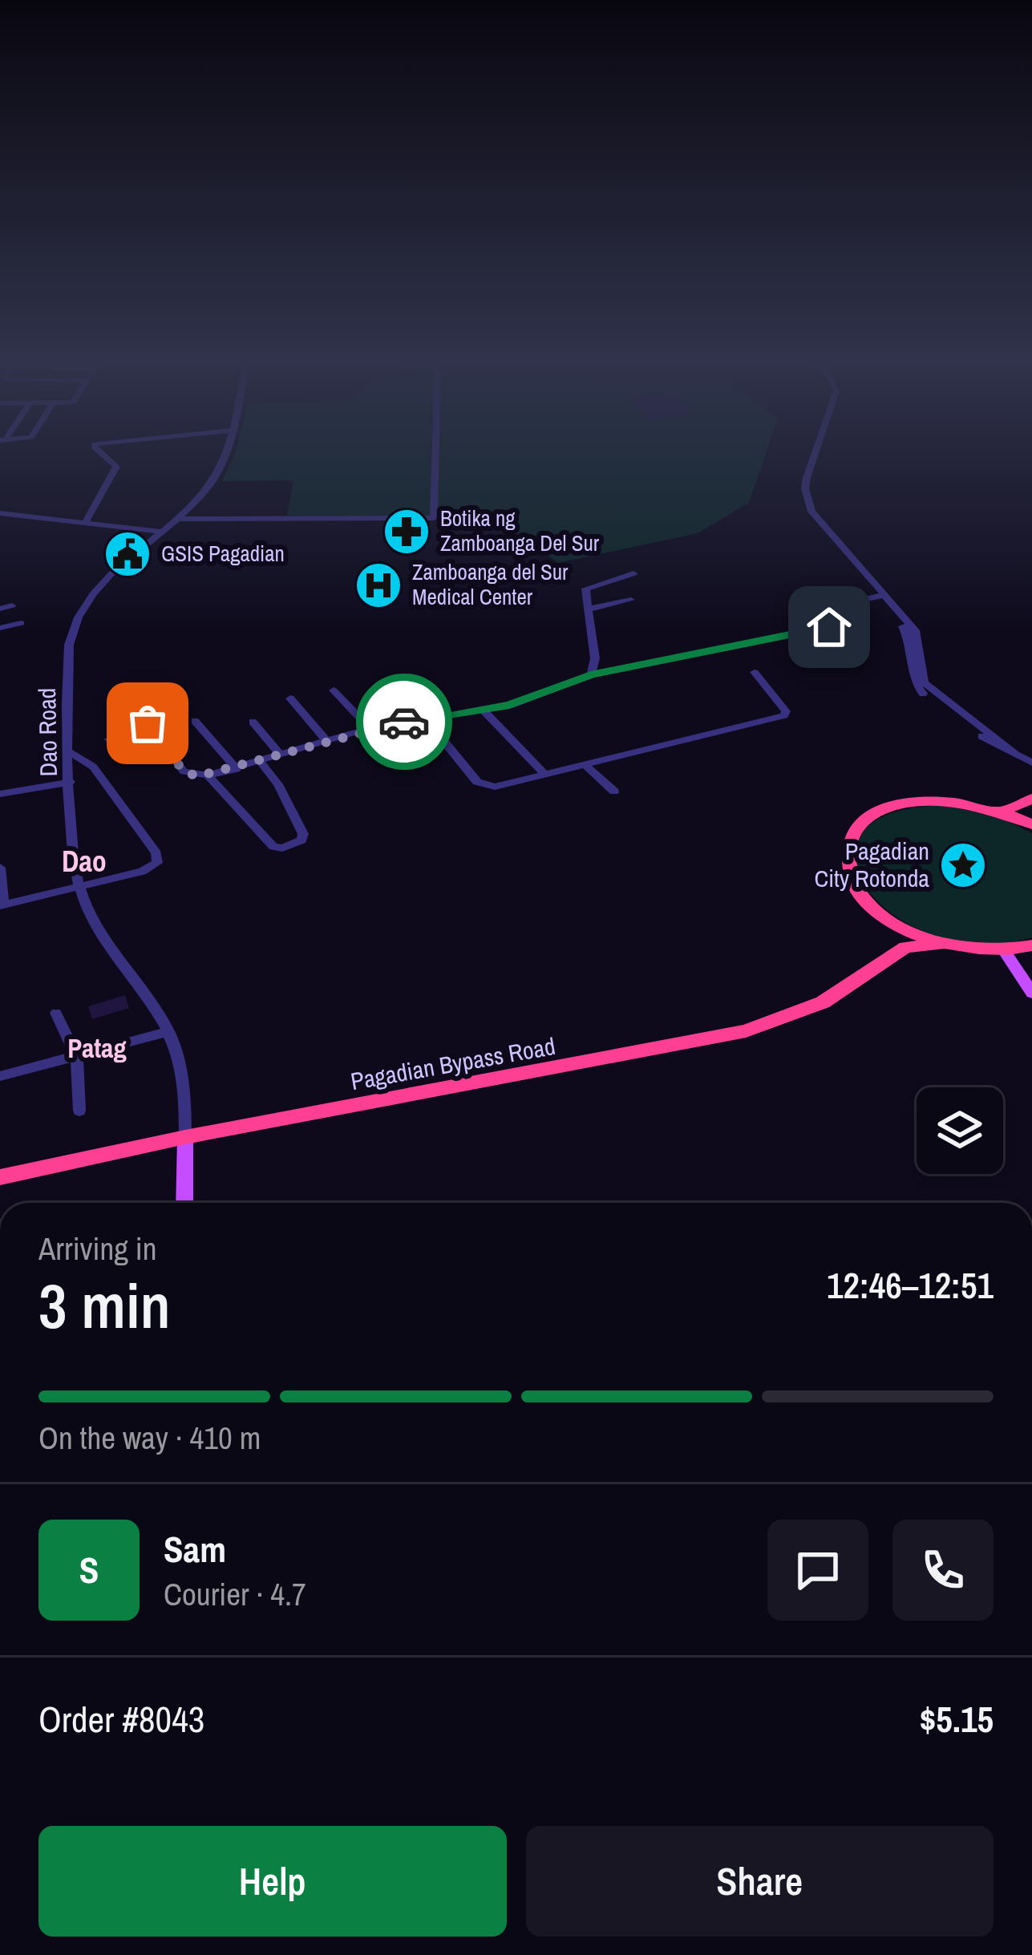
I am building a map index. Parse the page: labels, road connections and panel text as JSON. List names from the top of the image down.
{
  "streets": {
    "highway": ["Pagadian Bypass Road"],
    "street": ["Dao Road"]
  },
  "crossings": [
    ["Dao Road", "Pagadian Bypass Road"]
  ],
  "districts": ["Dao", "Patag"],
  "places": {
    "pharmacy": ["Botika ng Zamboanga Del Sur"],
    "public building": ["GSIS Pagadian"],
    "hospital": ["Zamboanga del Sur Medical Center"],
    "place": ["Pagadian City Rotonda"]
  },
  "page": {
    "heading": ["3 min", "Arriving in", "12:46–12:51"],
    "panel": [
      "Sam",
      "Courier · 4.7",
      "Order #8043",
      "$5.15"
    ],
    "bar": "On the way · 410 m",
    "round": "S",
    "buttons": ["Help", "Share"]
  }
}
